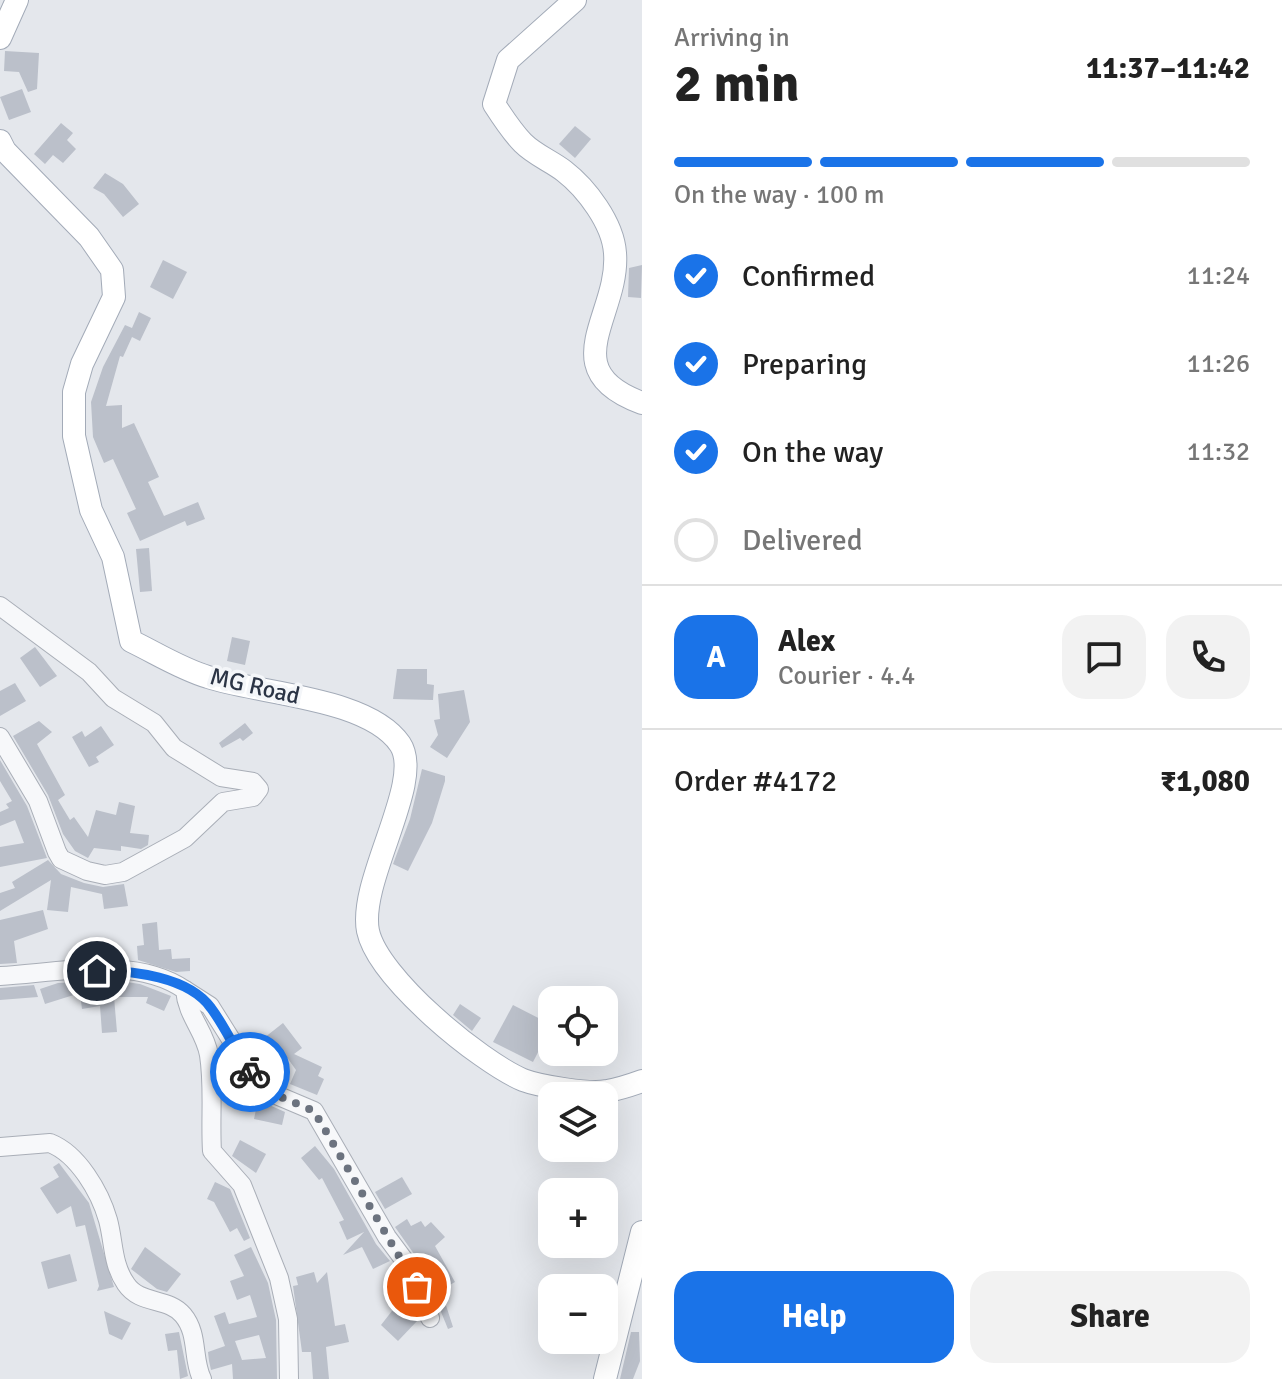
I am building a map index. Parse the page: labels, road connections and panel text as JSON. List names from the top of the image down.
{
  "streets": {
    "main road": ["MG Road"]
  },
  "page": {
    "heading": ["2 min", "Arriving in", "11:37–11:42"],
    "panel": [
      "Alex",
      "Courier · 4.4",
      "Order #4172",
      "₹1,080"
    ],
    "bar": "On the way · 100 m",
    "list": [
      ["Confirmed", "11:24"],
      ["Preparing", "11:26"],
      ["On the way", "11:32"],
      "Delivered"
    ],
    "round": "A",
    "map_buttons": ["+", "−"],
    "buttons": ["Help", "Share"]
  }
}
